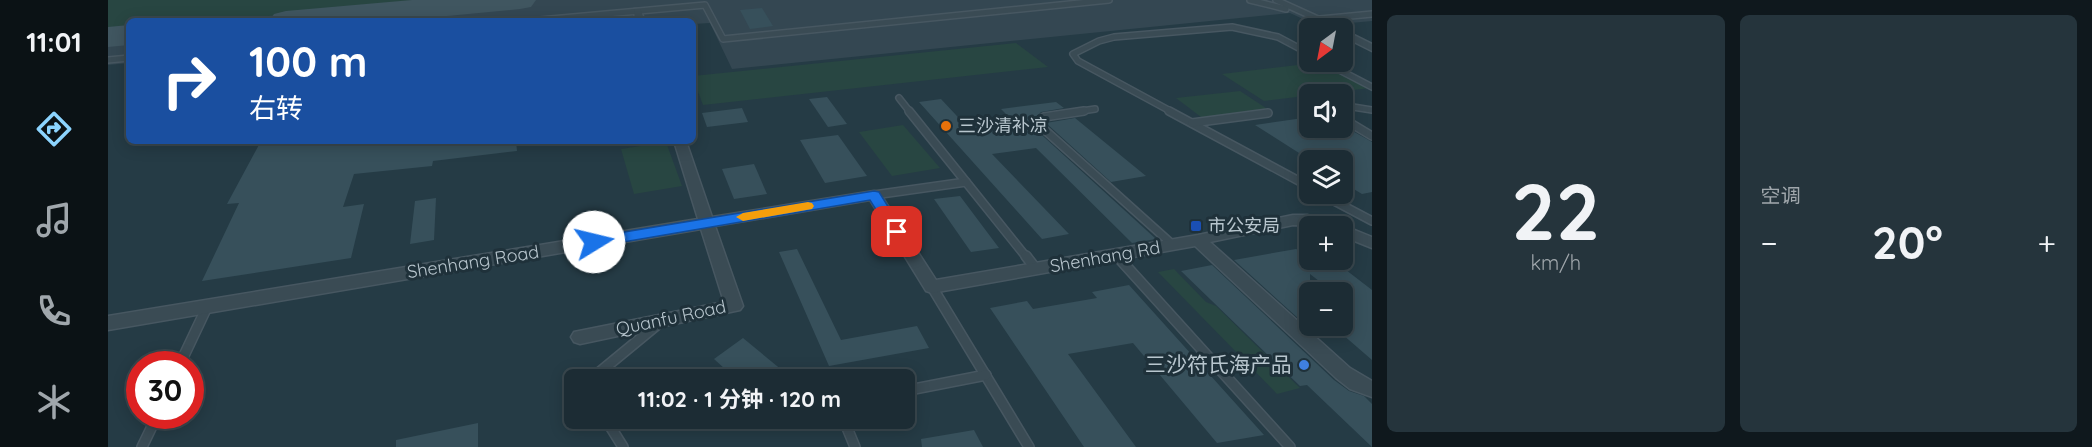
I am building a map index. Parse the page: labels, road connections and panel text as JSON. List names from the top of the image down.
{
  "streets": {
    "street": ["Shenhang Rd", "Shenhang Road", "Quanfu Road"]
  },
  "crossings": [
    ["Shenhang Road", "Quanfu Road"]
  ],
  "places": {
    "other": ["三沙清补凉", "三沙符氏海产品"],
    "transit": ["市公安局"]
  },
  "north": "bottom left",
  "page": {
    "tabs": "11:01",
    "tile": [
      ["22", "km/h"],
      "空调"
    ],
    "map_buttons": ["+", "−"],
    "turn": ["100 m", "右转"],
    "heat": ["−", "20°", "+"],
    "limit": "30",
    "trip": "11:02 · 1 分钟 · 120 m"
  }
}
